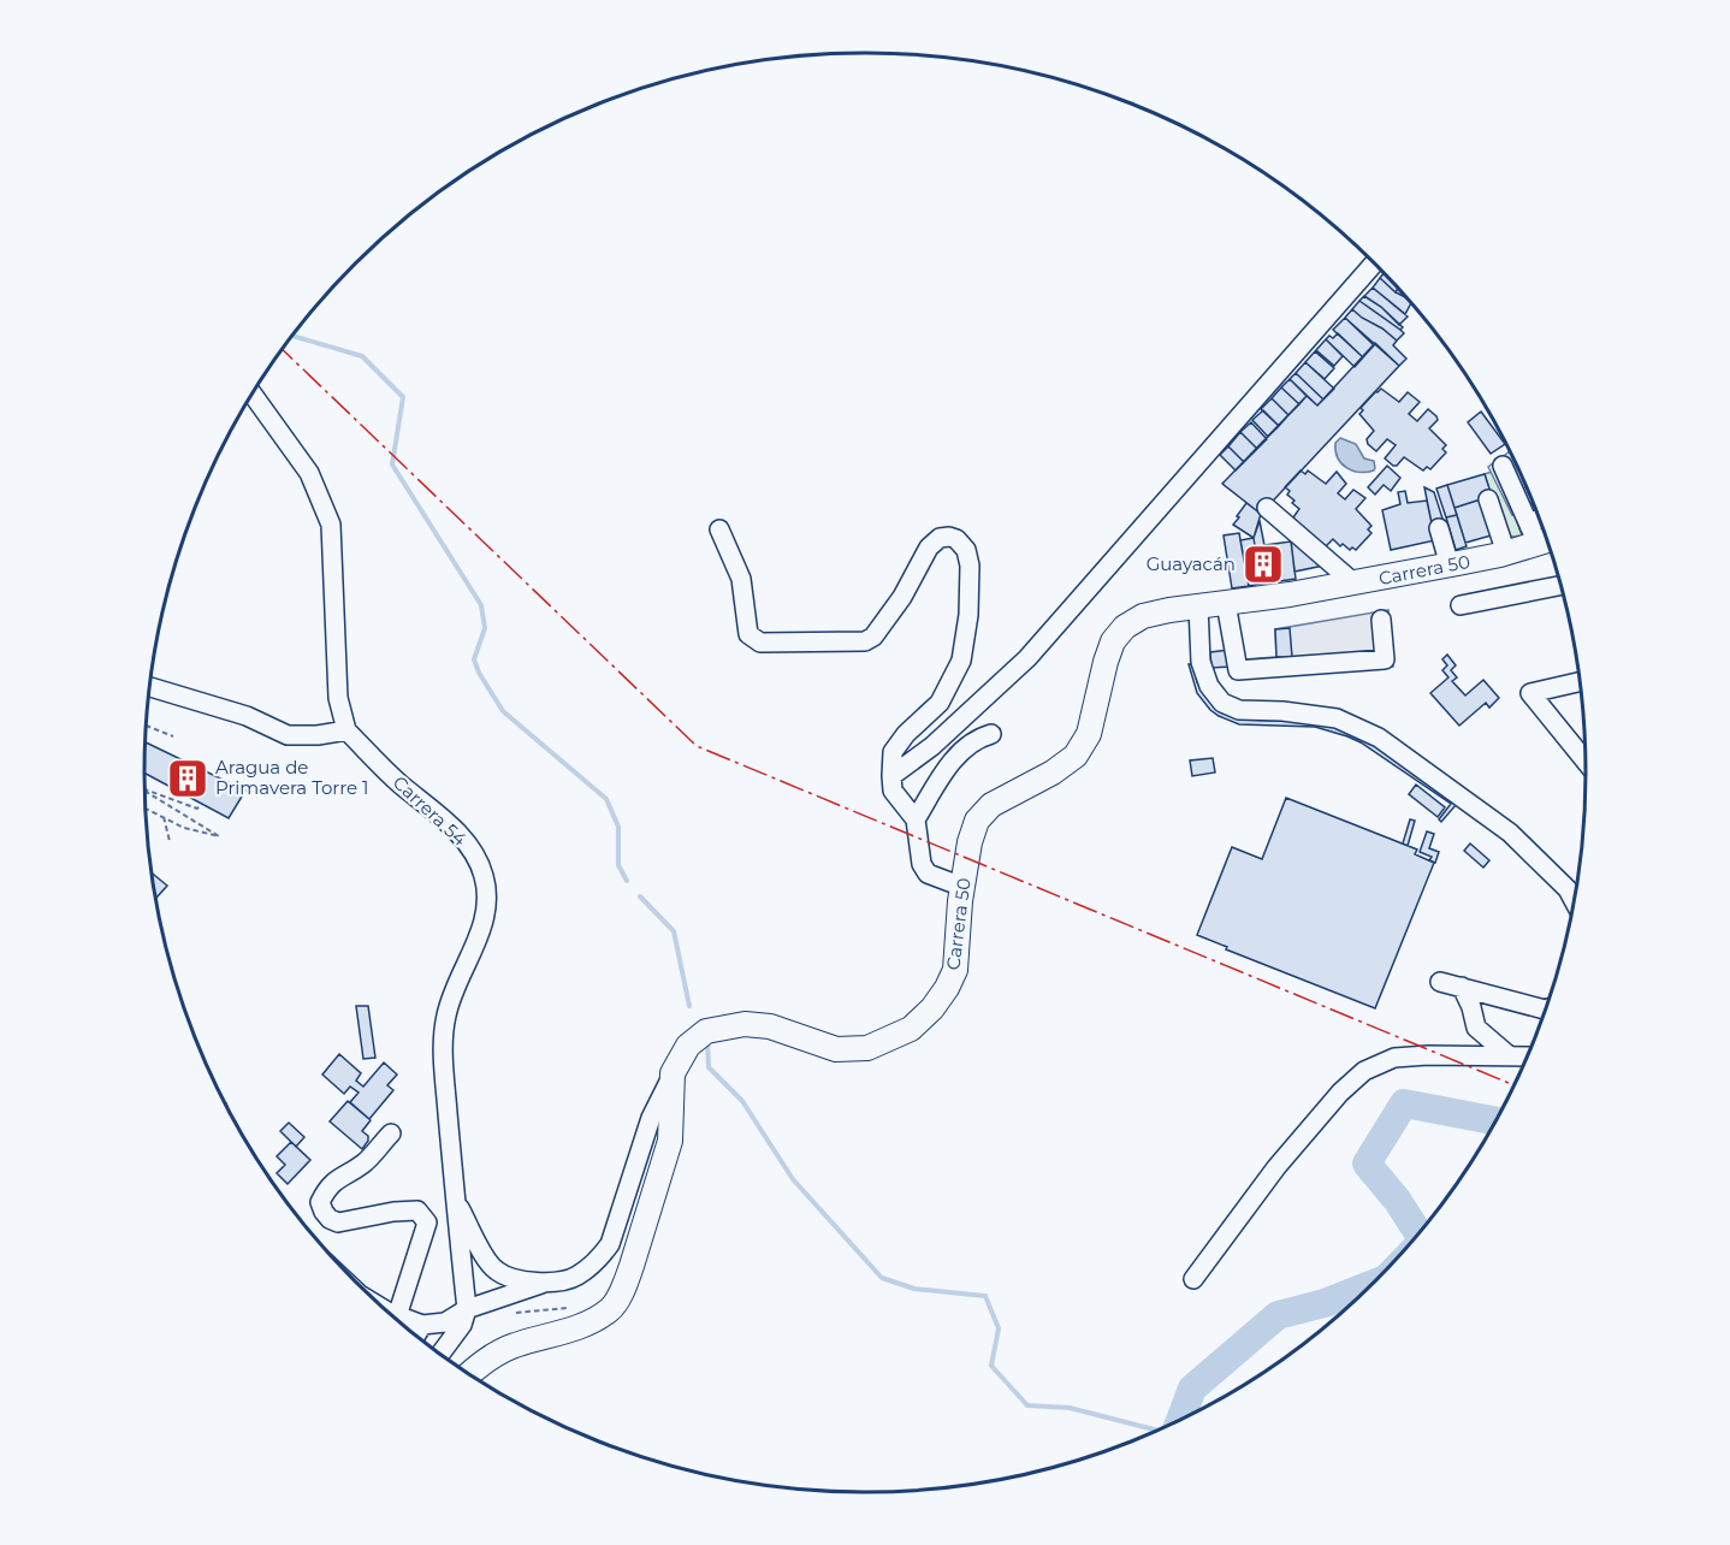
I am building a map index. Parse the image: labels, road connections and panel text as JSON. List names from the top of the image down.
{
  "streets": {
    "main road": ["Carrera 50"],
    "street": ["Carrera 54"]
  },
  "crossings": [
    ["Carrera 50", "Carrera 54"]
  ],
  "places": {
    "building": ["Guayacán", "Aragua de Primavera Torre 1"]
  }
}
